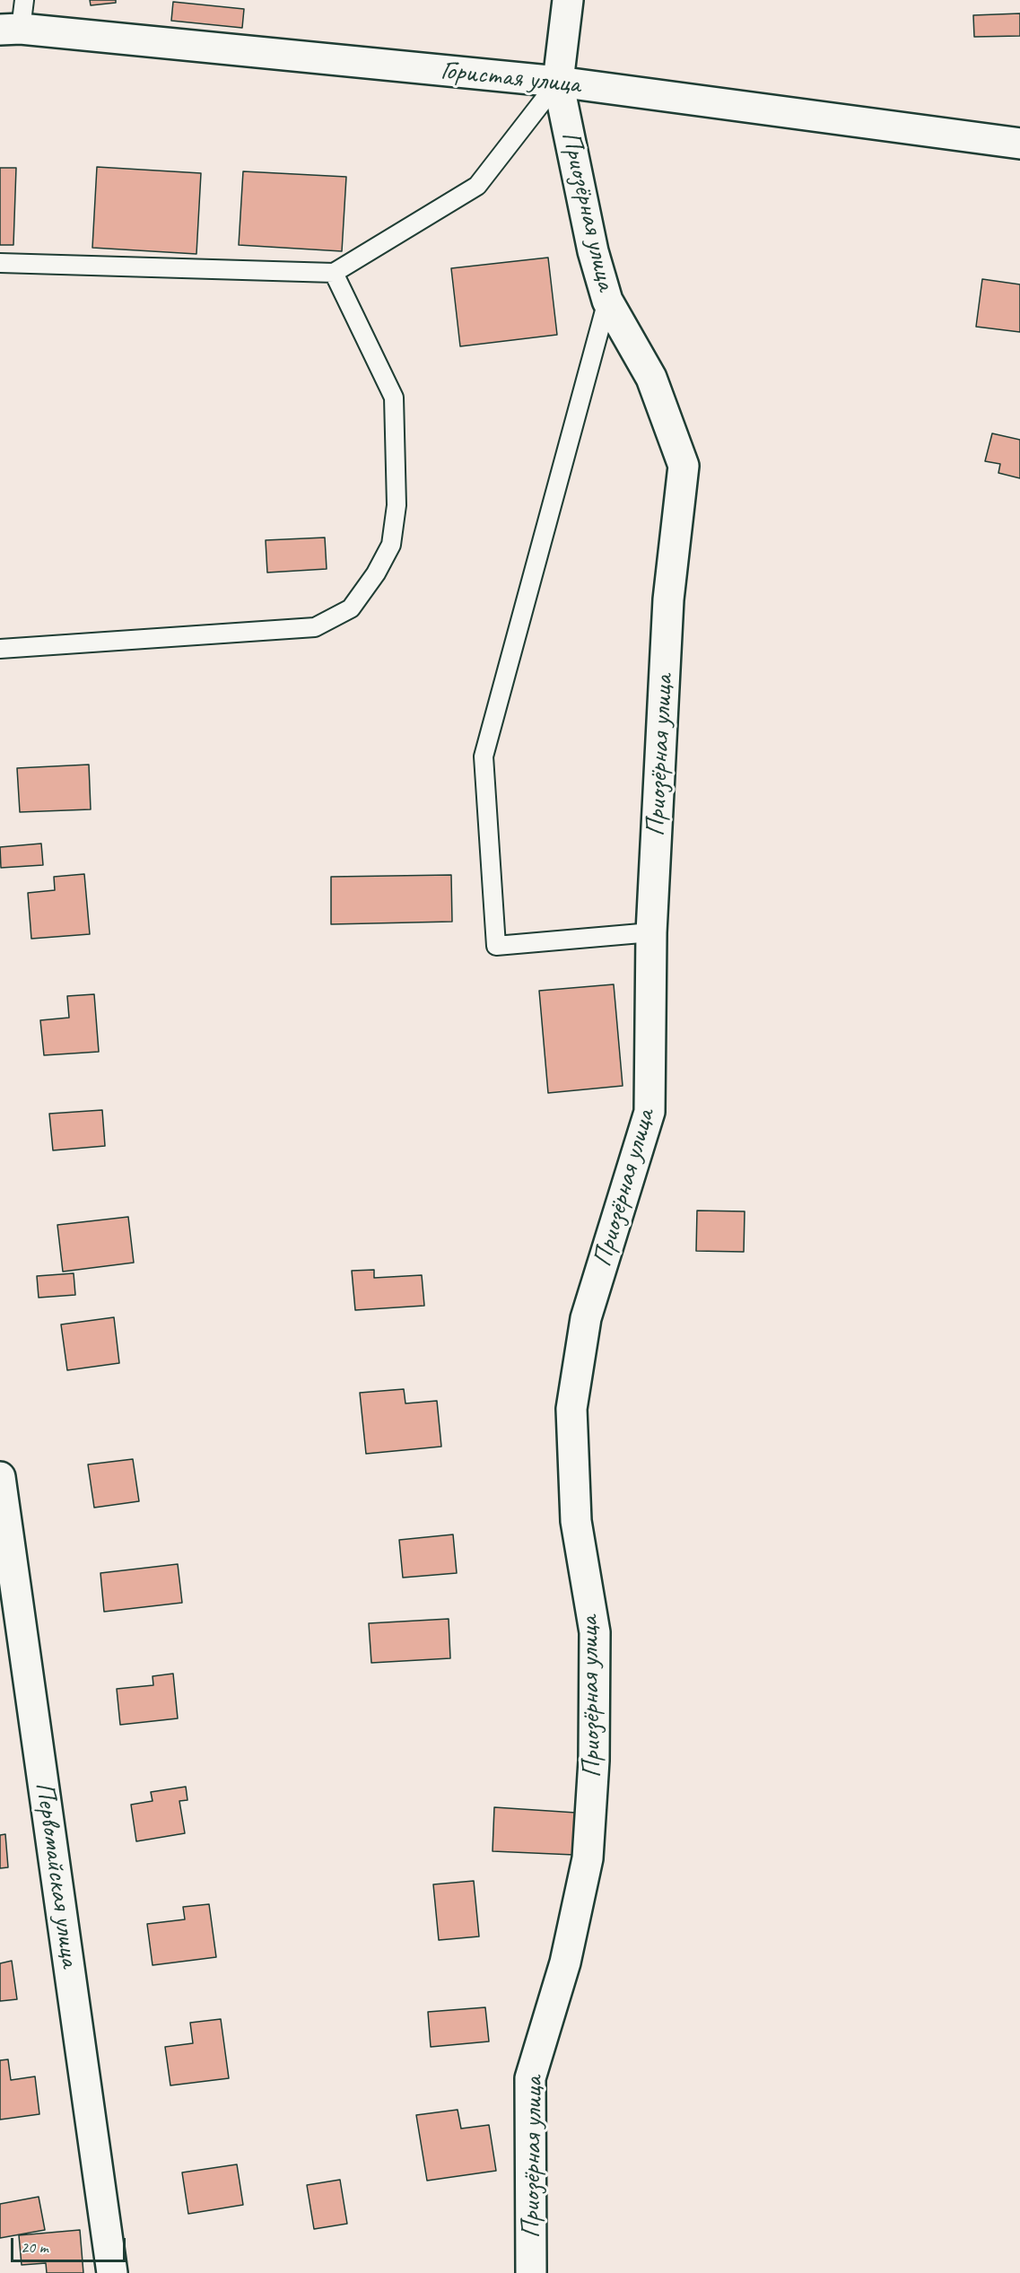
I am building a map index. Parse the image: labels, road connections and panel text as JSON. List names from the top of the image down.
{
  "streets": {
    "street": ["Гористая улица", "Приозёрная улица", "Первомайская улица"]
  },
  "crossings": [
    ["Гористая улица", "Приозёрная улица"]
  ],
  "scale_bar": "20 m"
}
